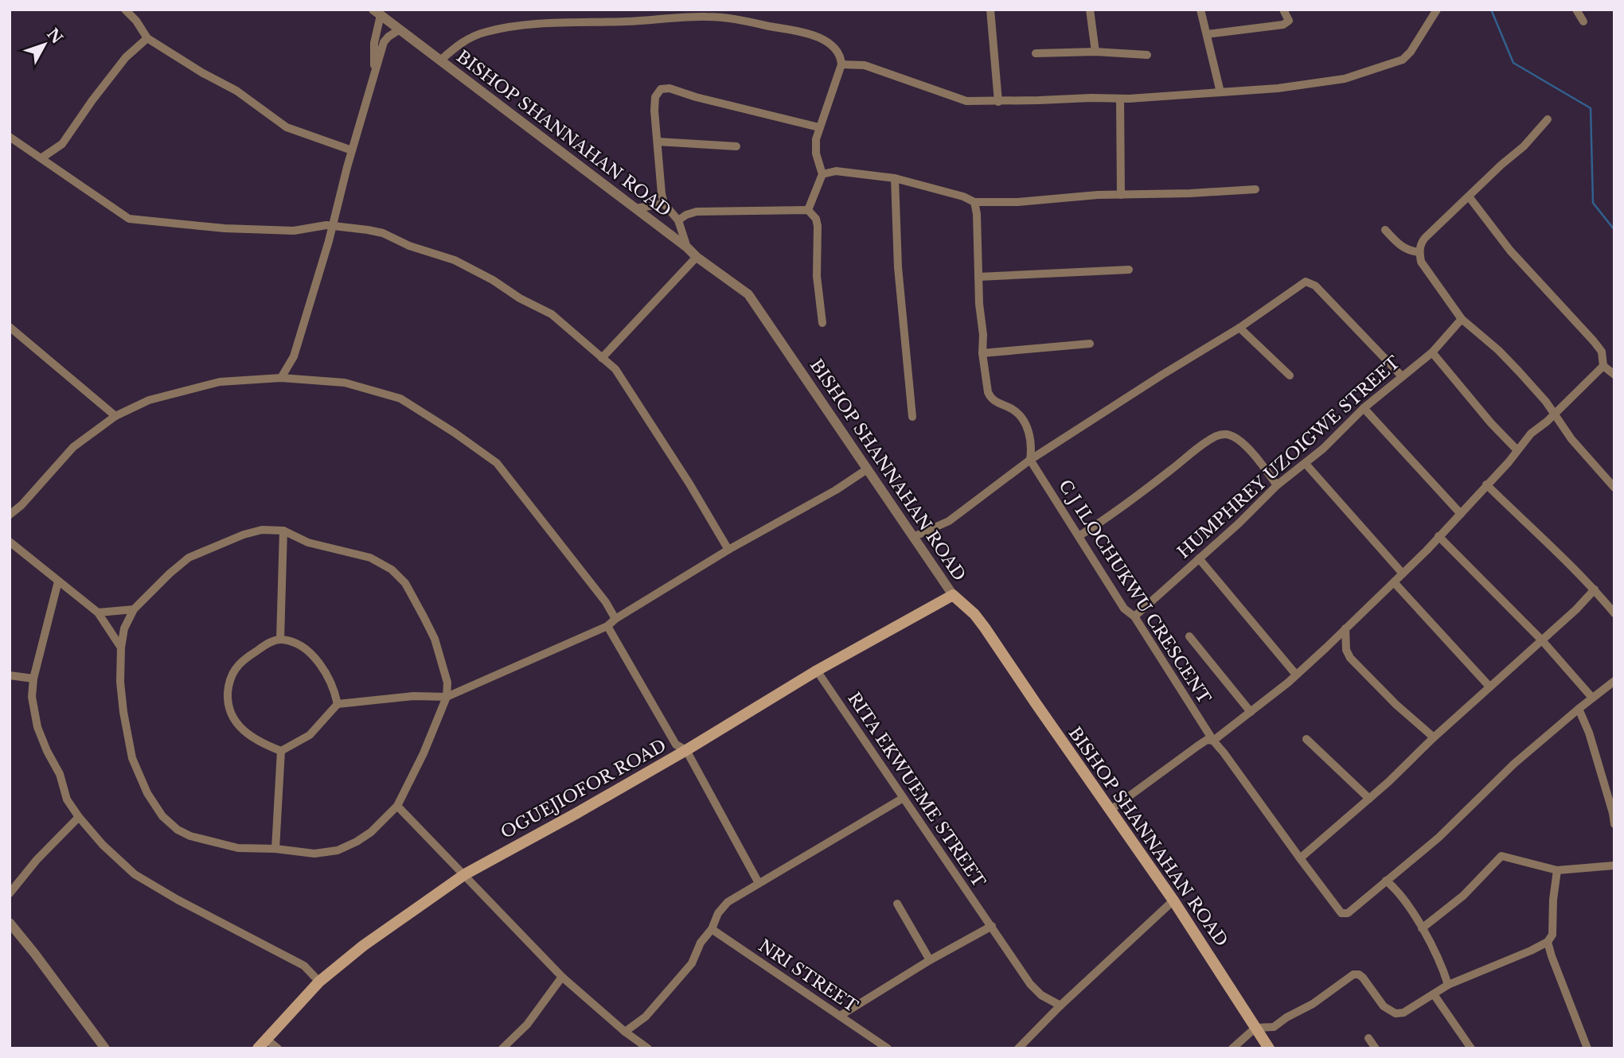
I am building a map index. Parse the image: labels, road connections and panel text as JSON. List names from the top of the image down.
{
  "streets": {
    "main road": ["BISHOP SHANNAHAN ROAD", "OGUEJIOFOR ROAD"],
    "street": [
      "HUMPHREY UZOIGWE STREET",
      "C J ILOCHUKWU CRESCENT",
      "RITA EKWUEME STREET",
      "NRI STREET"
    ]
  },
  "crossings": [
    ["BISHOP SHANNAHAN ROAD", "OGUEJIOFOR ROAD"],
    ["HUMPHREY UZOIGWE STREET", "C J ILOCHUKWU CRESCENT"],
    ["OGUEJIOFOR ROAD", "RITA EKWUEME STREET"]
  ],
  "north": "top right"
}
